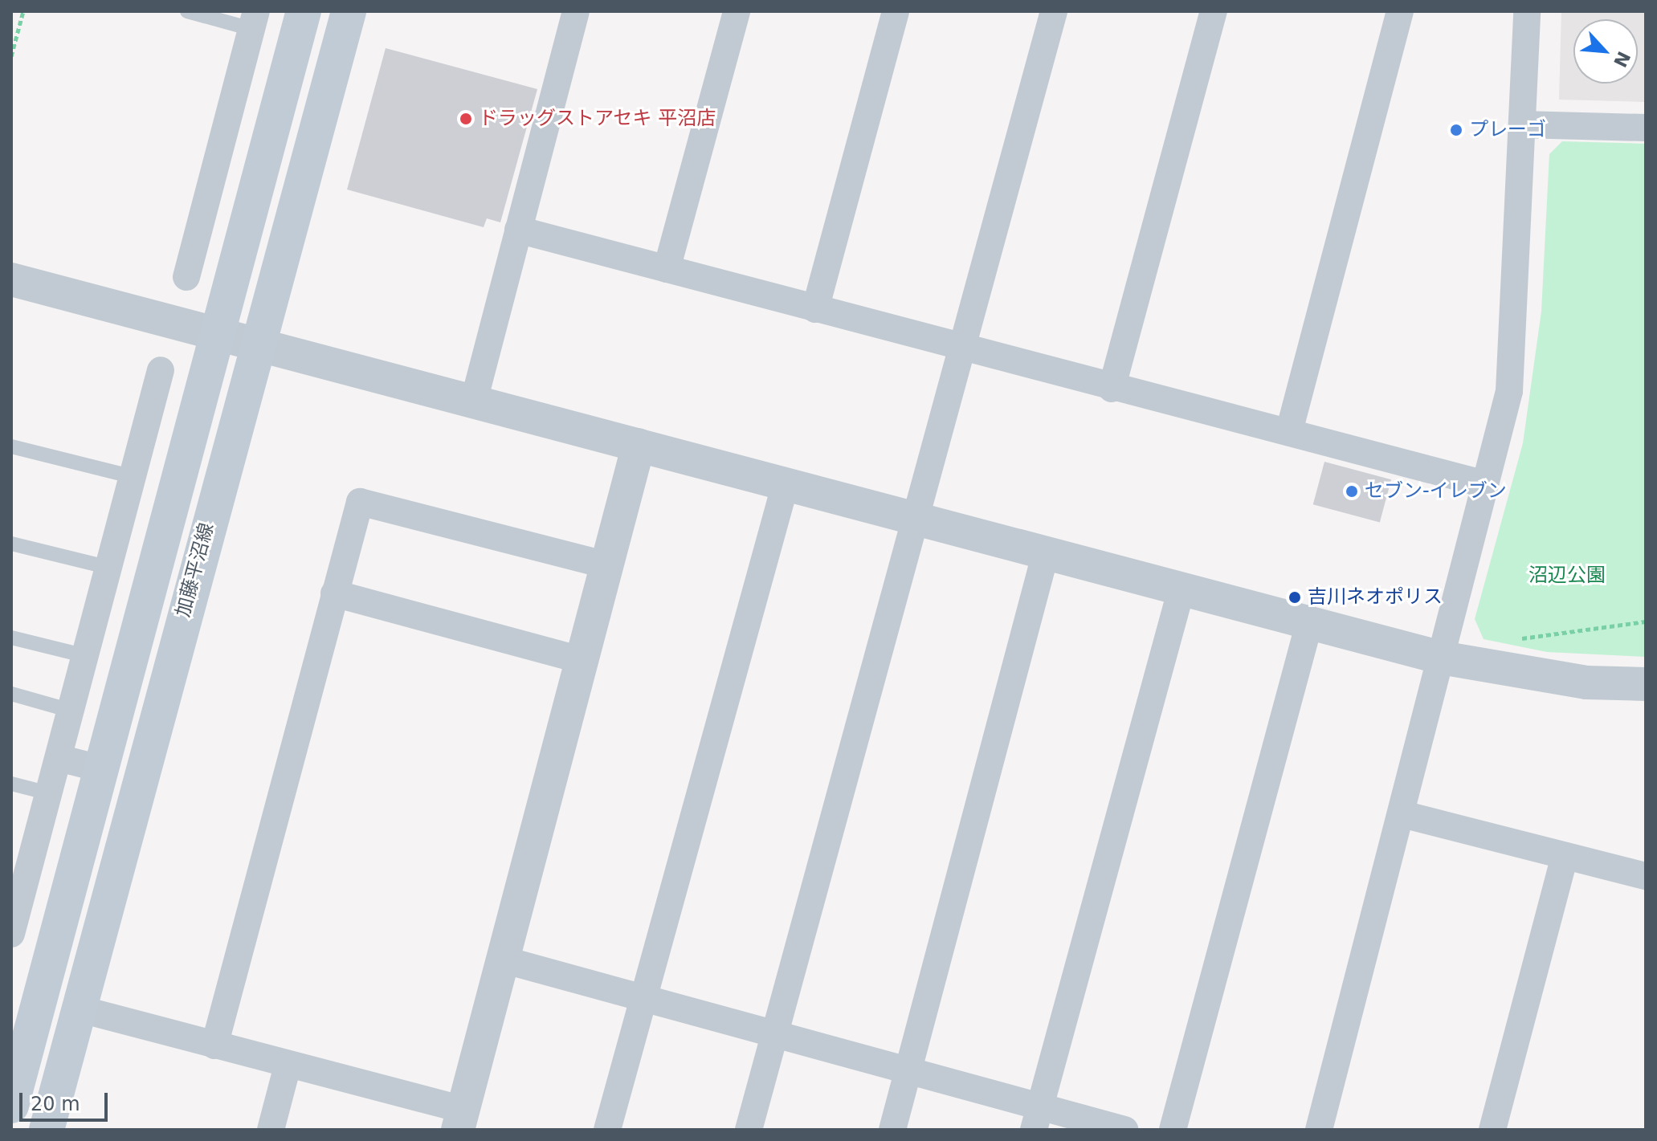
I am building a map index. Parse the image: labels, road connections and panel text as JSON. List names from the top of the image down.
{
  "streets": {
    "main road": ["加藤平沼線"]
  },
  "parks": ["沼辺公園"],
  "places": [
    "ドラッグストアセキ 平沼店",
    "プレーゴ",
    "セブン-イレブン",
    "吉川ネオポリス"
  ],
  "scale_bar": "20 m",
  "north": "bottom right"
}
